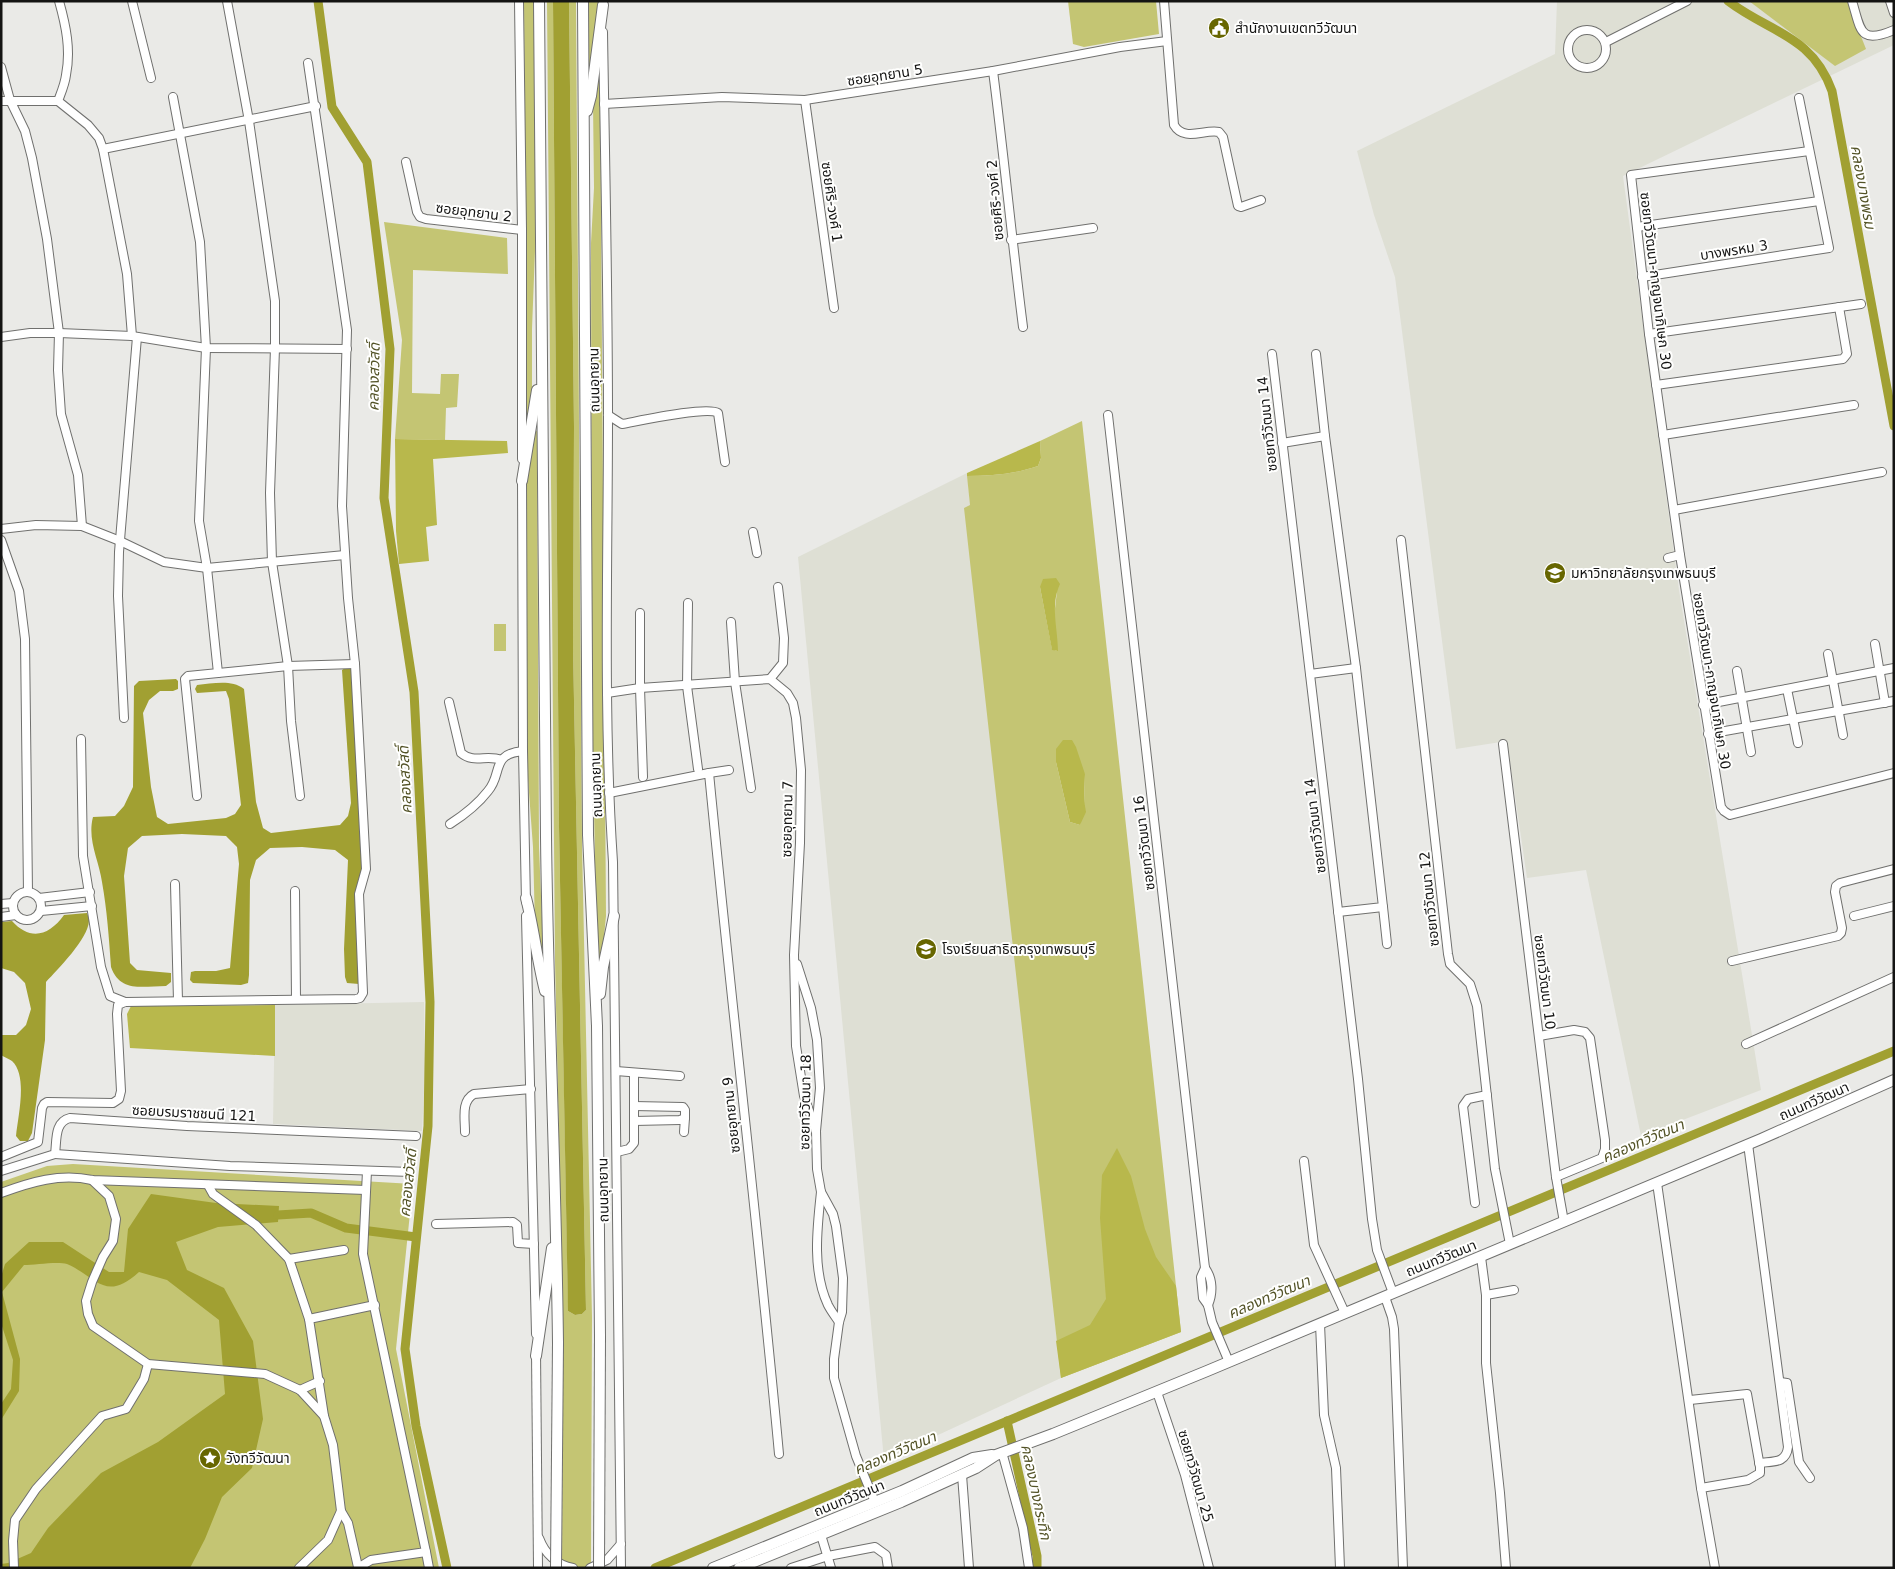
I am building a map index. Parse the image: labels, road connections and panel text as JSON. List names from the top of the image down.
{
  "streets": {
    "main road": ["ถนนอุทยาน", "ถนนทวีวัฒนา"],
    "street": [
      "ซอยอุทยาน 5",
      "ซอยศิริ-วงศ์ 2",
      "ซอยศิริ-วงศ์ 1",
      "ซอยอุทยาน 2",
      "บางพรหม 3",
      "ซอยทวีวัฒนา-กาญจนาภิเษก 30",
      "ซอยทวีวัฒนา 14",
      "ซอยอุทยาน 7",
      "ซอยทวีวัฒนา 16",
      "ซอยทวีวัฒนา 12",
      "ซอยทวีวัฒนา 10",
      "ซอยทวีวัฒนา 18",
      "ซอยบรมราชชนนี 121",
      "ซอยอุทยาน 9",
      "ซอยทวีวัฒนา 25"
    ]
  },
  "crossings": [
    ["ซอยอุทยาน 5", "ซอยศิริ-วงศ์ 2"],
    ["ซอยอุทยาน 5", "ซอยศิริ-วงศ์ 1"],
    ["ซอยอุทยาน 5", "ถนนอุทยาน"],
    ["บางพรหม 3", "ซอยทวีวัฒนา-กาญจนาภิเษก 30"],
    ["ซอยทวีวัฒนา 14", "ถนนทวีวัฒนา"],
    ["ซอยอุทยาน 7", "ซอยทวีวัฒนา 18"],
    ["ซอยทวีวัฒนา 16", "ถนนทวีวัฒนา"],
    ["ซอยทวีวัฒนา 12", "ถนนทวีวัฒนา"],
    ["ซอยทวีวัฒนา 10", "ถนนทวีวัฒนา"],
    ["ถนนทวีวัฒนา", "ซอยทวีวัฒนา 18"],
    ["ถนนทวีวัฒนา", "ซอยทวีวัฒนา 25"]
  ],
  "water": [
    "คลองบางพรม",
    "คลองสวัสดิ์",
    "คลองทวีวัฒนา",
    "คลองบางกระทึก"
  ],
  "places": {
    "public building": ["สำนักงานเขตทวีวัฒนา"],
    "school or university": ["มหาวิทยาลัยกรุงเทพธนบุรี", "โรงเรียนสาธิตกรุงเทพธนบุรี"],
    "place": ["วังทวีวัฒนา"]
  }
}
